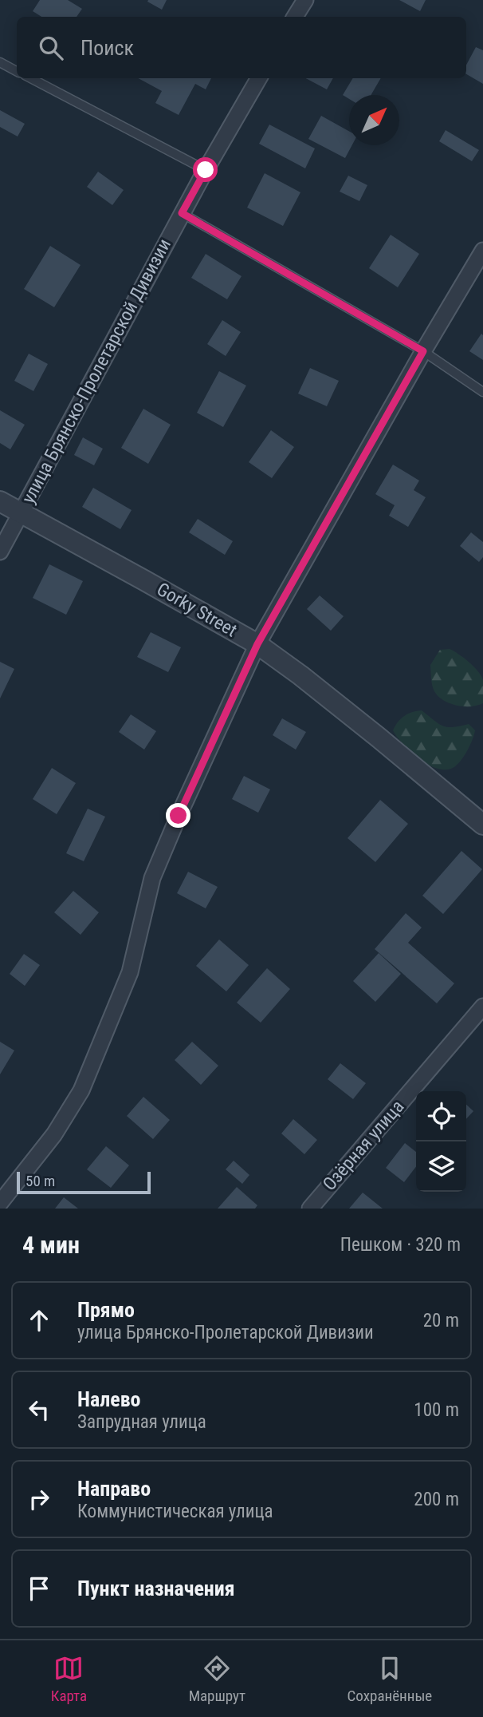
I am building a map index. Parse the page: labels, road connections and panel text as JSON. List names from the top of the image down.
{
  "streets": {
    "street": ["улица Брянско-Пролетарской Дивизии", "Gorky Street", "Озёрная улица"]
  },
  "crossings": [
    ["улица Брянско-Пролетарской Дивизии", "Gorky Street"]
  ],
  "scale_bar": "50 m",
  "north": "top right",
  "page": {
    "search": "Поиск",
    "scale": "50 m",
    "heading": ["4 мин", "Пешком · 320 m"],
    "list": [
      ["Прямо", "улица Брянско-Пролетарской Дивизии", "20 m"],
      ["Налево", "Запрудная улица", "100 m"],
      ["Направо", "Коммунистическая улица", "200 m"],
      "Пункт назначения"
    ],
    "nav": ["Карта", "Маршрут", "Сохранённые"]
  }
}
